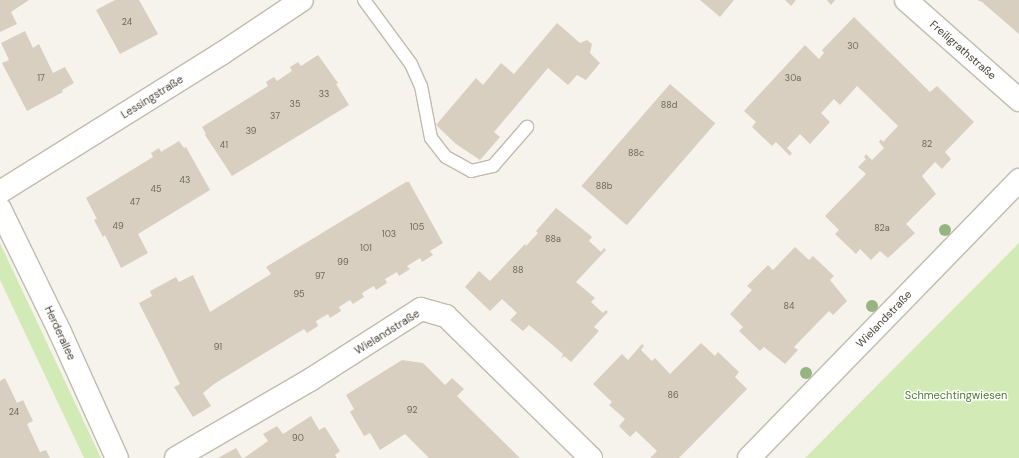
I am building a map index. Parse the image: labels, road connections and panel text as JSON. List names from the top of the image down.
{
  "streets": {
    "street": [
      "Freiligrathstraße",
      "Lessingstraße",
      "Wielandstraße",
      "Herderallee"
    ]
  },
  "parks": ["Schmechtingwiesen"],
  "house_numbers": [
    "24",
    "30",
    "17",
    "30a",
    "33",
    "35",
    "88d",
    "37",
    "39",
    "82",
    "41",
    "88c",
    "43",
    "88b",
    "45",
    "47",
    "49",
    "105",
    "82a",
    "103",
    "88a",
    "101",
    "99",
    "88",
    "97",
    "95",
    "84",
    "91",
    "86",
    "92",
    "24",
    "90"
  ]
}
